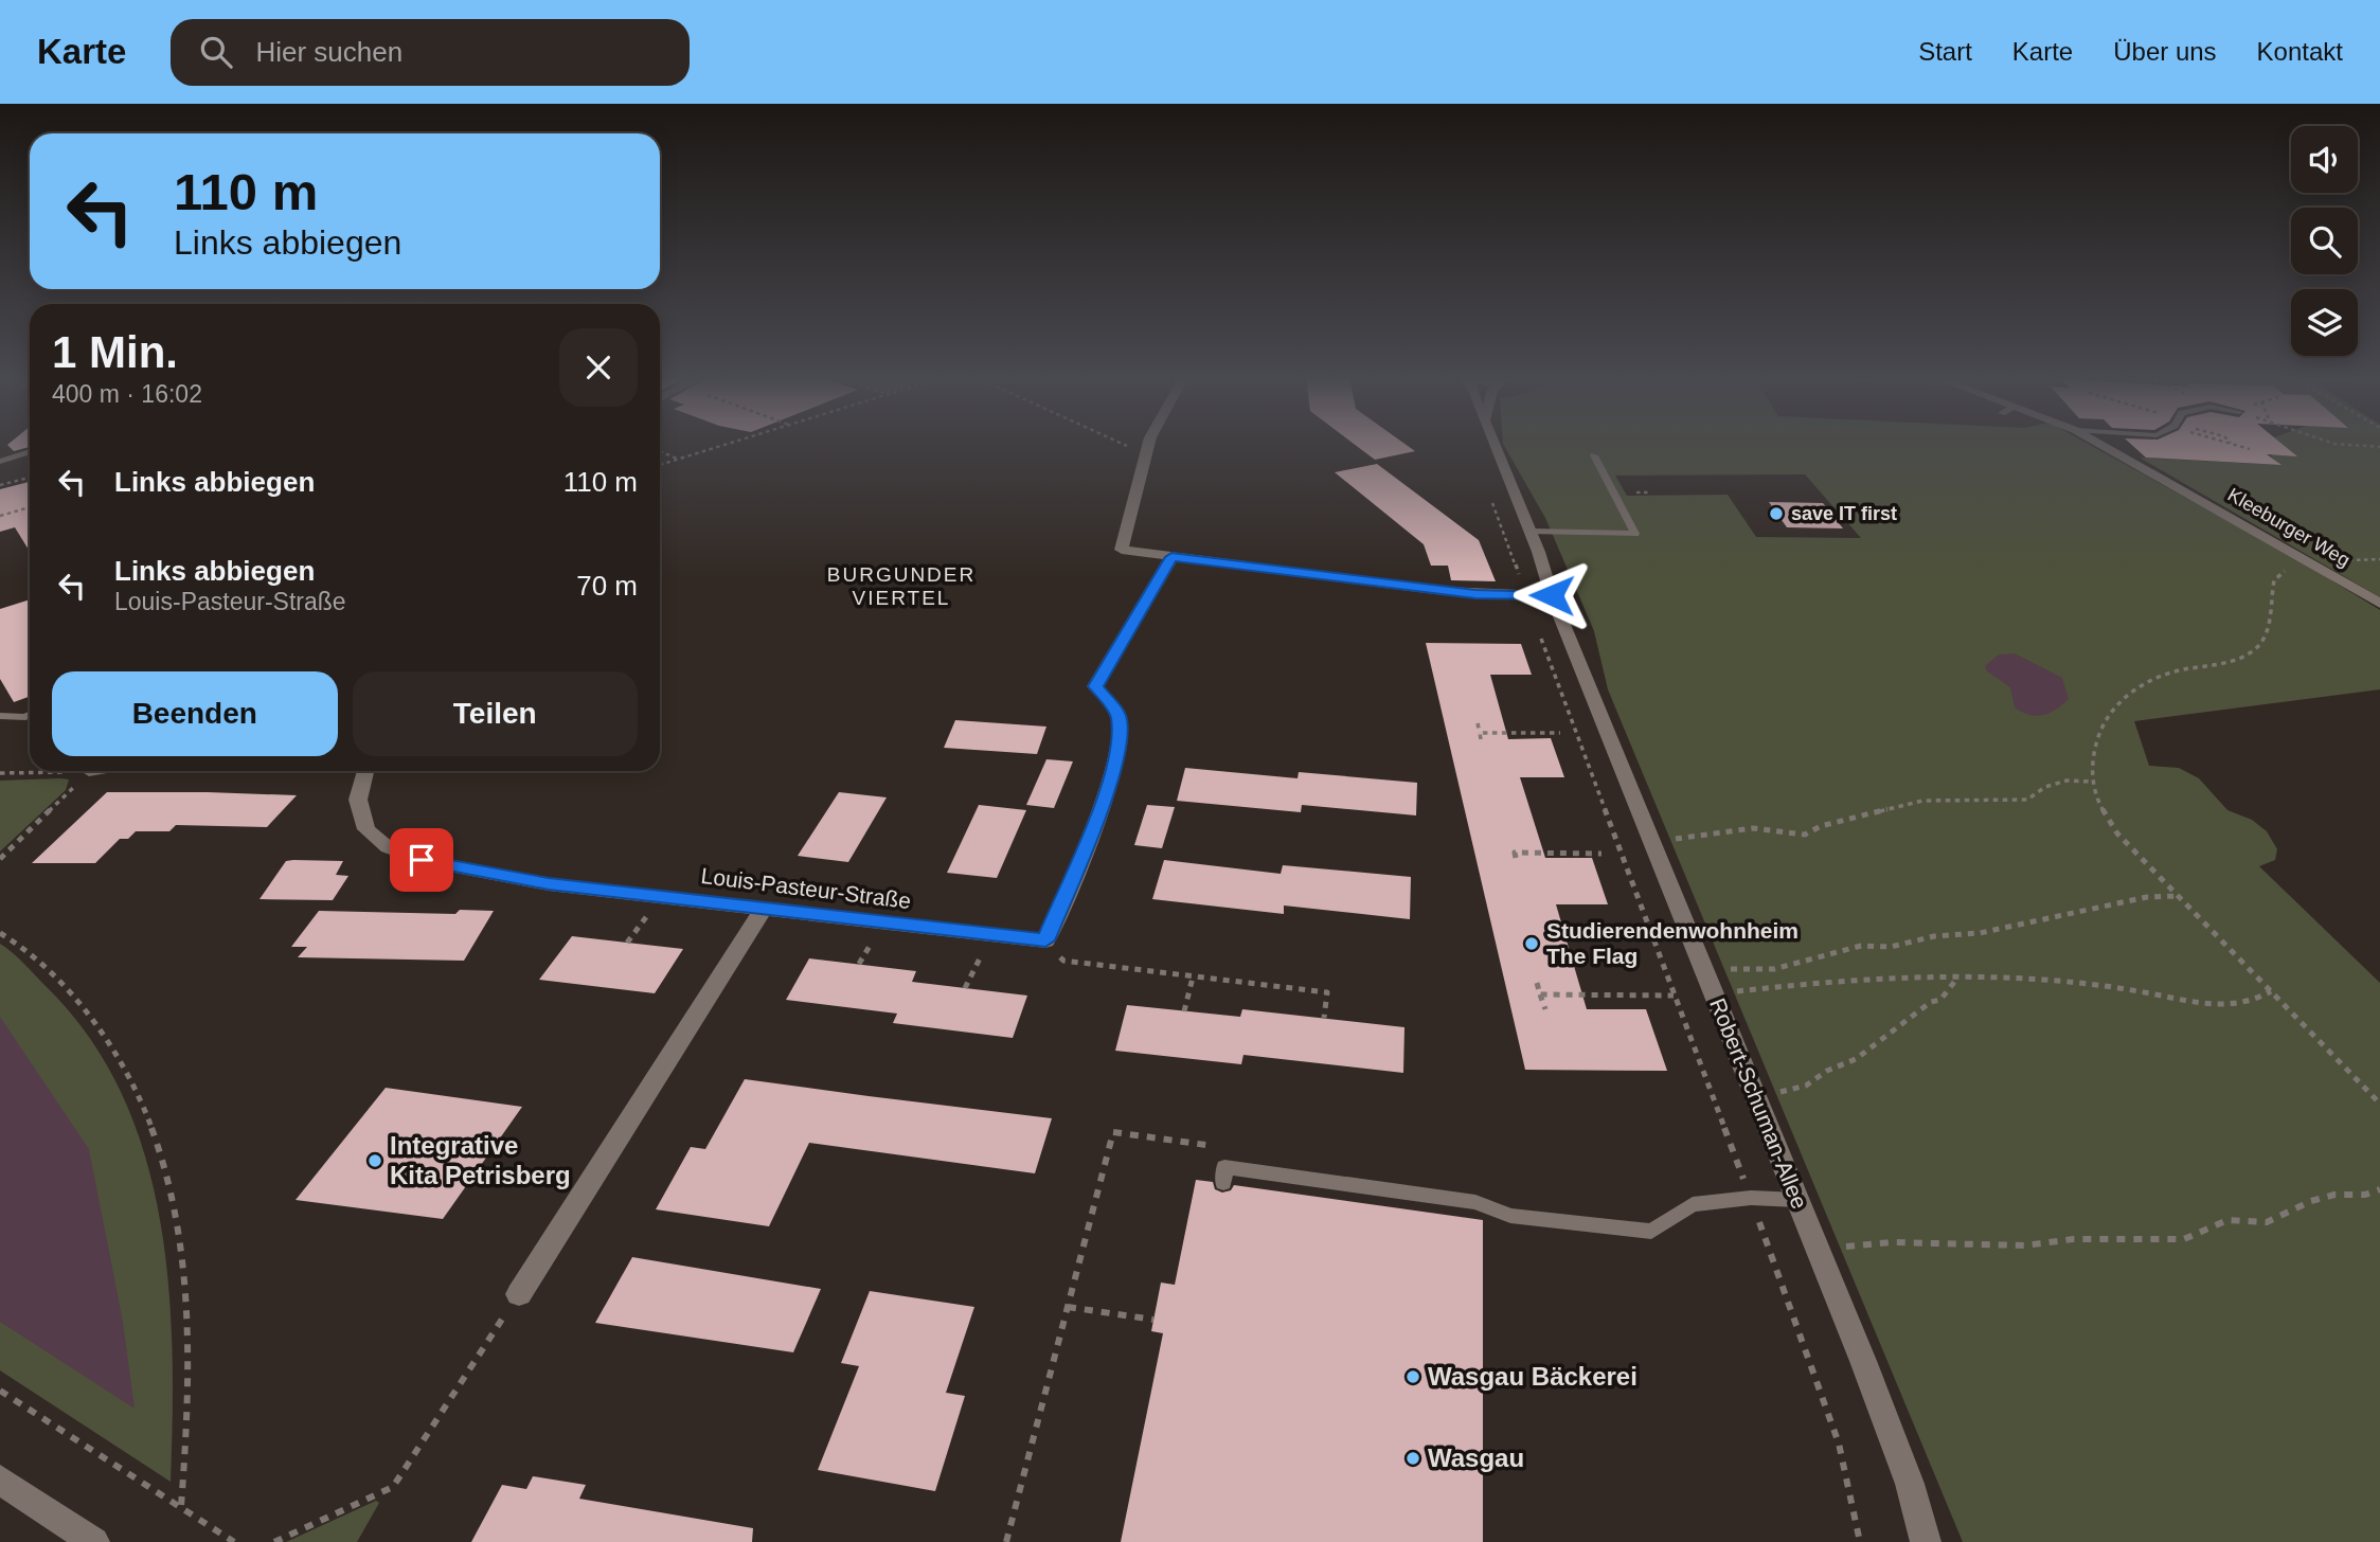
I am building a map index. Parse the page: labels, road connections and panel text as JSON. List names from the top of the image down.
{
  "streets": {
    "street": ["Kleeburger Weg", "Louis-Pasteur-Straße", "Robert-Schuman-Allee"]
  },
  "districts": ["BURGUNDER VIERTEL"],
  "places": [
    "save IT first",
    "Studierendenwohnheim The Flag",
    "Integrative Kita Petrisberg",
    "Wasgau Bäckerei",
    "Wasgau"
  ],
  "page": {
    "header": "Karte",
    "search": "Hier suchen",
    "nav": [
      "Start",
      "Karte",
      "Über uns",
      "Kontakt"
    ],
    "turn": ["110 m", "Links abbiegen"],
    "heading": ["1 Min.", "400 m · 16:02"],
    "list": [
      {
        "name": "Links abbiegen",
        "value": "110 m"
      },
      {
        "name": "Links abbiegen",
        "note": "Louis-Pasteur-Straße",
        "value": "70 m"
      }
    ],
    "buttons": ["Beenden", "Teilen"]
  }
}
